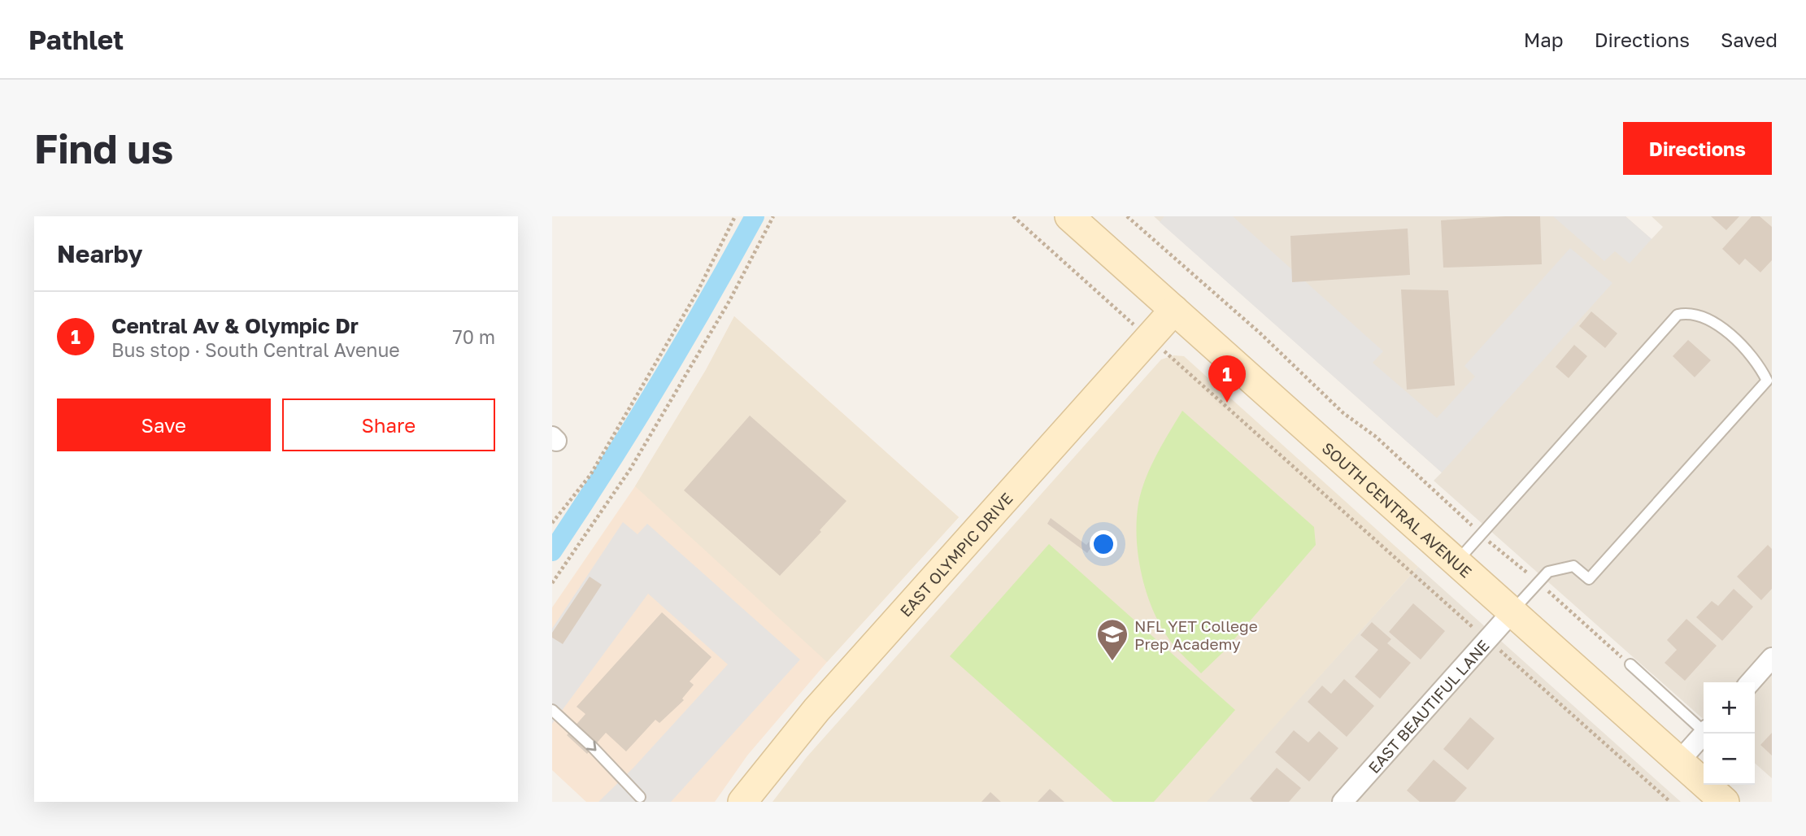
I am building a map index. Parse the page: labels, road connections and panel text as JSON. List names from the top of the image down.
{
  "streets": {
    "main road": ["SOUTH CENTRAL AVENUE", "EAST OLYMPIC DRIVE"],
    "street": ["EAST BEAUTIFUL LANE"]
  },
  "crossings": [
    ["SOUTH CENTRAL AVENUE", "EAST OLYMPIC DRIVE"],
    ["SOUTH CENTRAL AVENUE", "EAST BEAUTIFUL LANE"]
  ],
  "places": {
    "school or university": ["NFL YET College Prep Academy"]
  },
  "page": {
    "header": "Pathlet",
    "nav": ["Map", "Directions", "Saved"],
    "buttons": [
      "Directions",
      ["Save", "Share"]
    ],
    "title": "Find us",
    "heading": "Nearby",
    "list": [
      {
        "mark": "1",
        "name": "Central Av & Olympic Dr",
        "note": "Bus stop · South Central Avenue",
        "value": "70 m"
      }
    ],
    "pins": "1",
    "map_buttons": ["+", "−"]
  }
}
